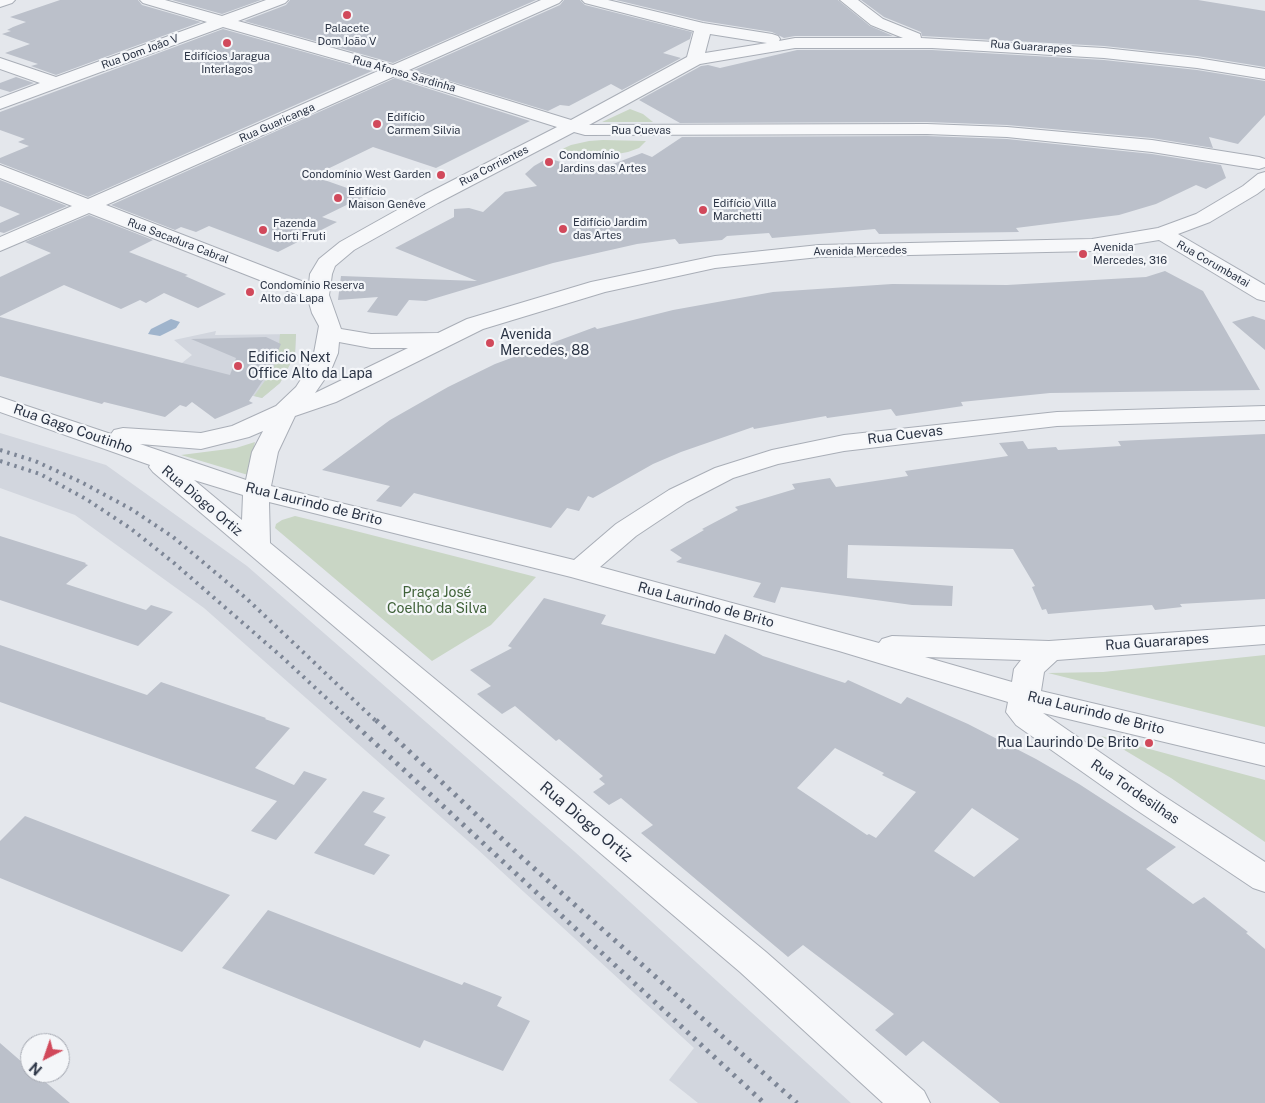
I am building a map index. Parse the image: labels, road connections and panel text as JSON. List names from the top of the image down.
{
  "streets": {
    "street": [
      "Rua Guararapes",
      "Rua Dom João V",
      "Rua Afonso Sardinha",
      "Rua Guaricanga",
      "Rua Cuevas",
      "Rua Corrientes",
      "Rua Sacadura Cabral",
      "Avenida Mercedes",
      "Rua Corumbatai",
      "Rua Gago Coutinho",
      "Rua Diogo Ortiz",
      "Rua Laurindo de Brito",
      "Rua Tordesilhas"
    ]
  },
  "crossings": [
    ["Rua Guararapes", "Rua Corrientes"],
    ["Rua Guararapes", "Rua Laurindo de Brito"],
    ["Rua Dom João V", "Rua Afonso Sardinha"],
    ["Rua Afonso Sardinha", "Rua Guaricanga"],
    ["Rua Afonso Sardinha", "Rua Cuevas"],
    ["Rua Afonso Sardinha", "Rua Corrientes"],
    ["Rua Guaricanga", "Rua Sacadura Cabral"],
    ["Rua Cuevas", "Rua Corrientes"],
    ["Rua Cuevas", "Avenida Mercedes"],
    ["Rua Cuevas", "Rua Laurindo de Brito"],
    ["Rua Corrientes", "Rua Sacadura Cabral"],
    ["Avenida Mercedes", "Rua Corumbatai"],
    ["Rua Gago Coutinho", "Rua Diogo Ortiz"],
    ["Rua Gago Coutinho", "Rua Laurindo de Brito"],
    ["Rua Diogo Ortiz", "Rua Laurindo de Brito"],
    ["Rua Laurindo de Brito", "Rua Tordesilhas"]
  ],
  "parks": ["Praça José Coelho da Silva"],
  "places": [
    "Palacete Dom João V",
    "Edifícios Jaragua Interlagos",
    "Edifício Carmem Silvia",
    "Condomínio Jardins das Artes",
    "Condomínio West Garden",
    "Edifício Maison Genêve",
    "Edifício Villa Marchetti",
    "Edifício Jardim das Artes",
    "Fazenda Horti Fruti",
    "Avenida Mercedes, 316",
    "Condomínio Reserva Alto da Lapa",
    "Avenida Mercedes, 88",
    "Edificio Next Office Alto da Lapa",
    "Rua Laurindo De Brito"
  ],
  "north": "bottom left"
}
